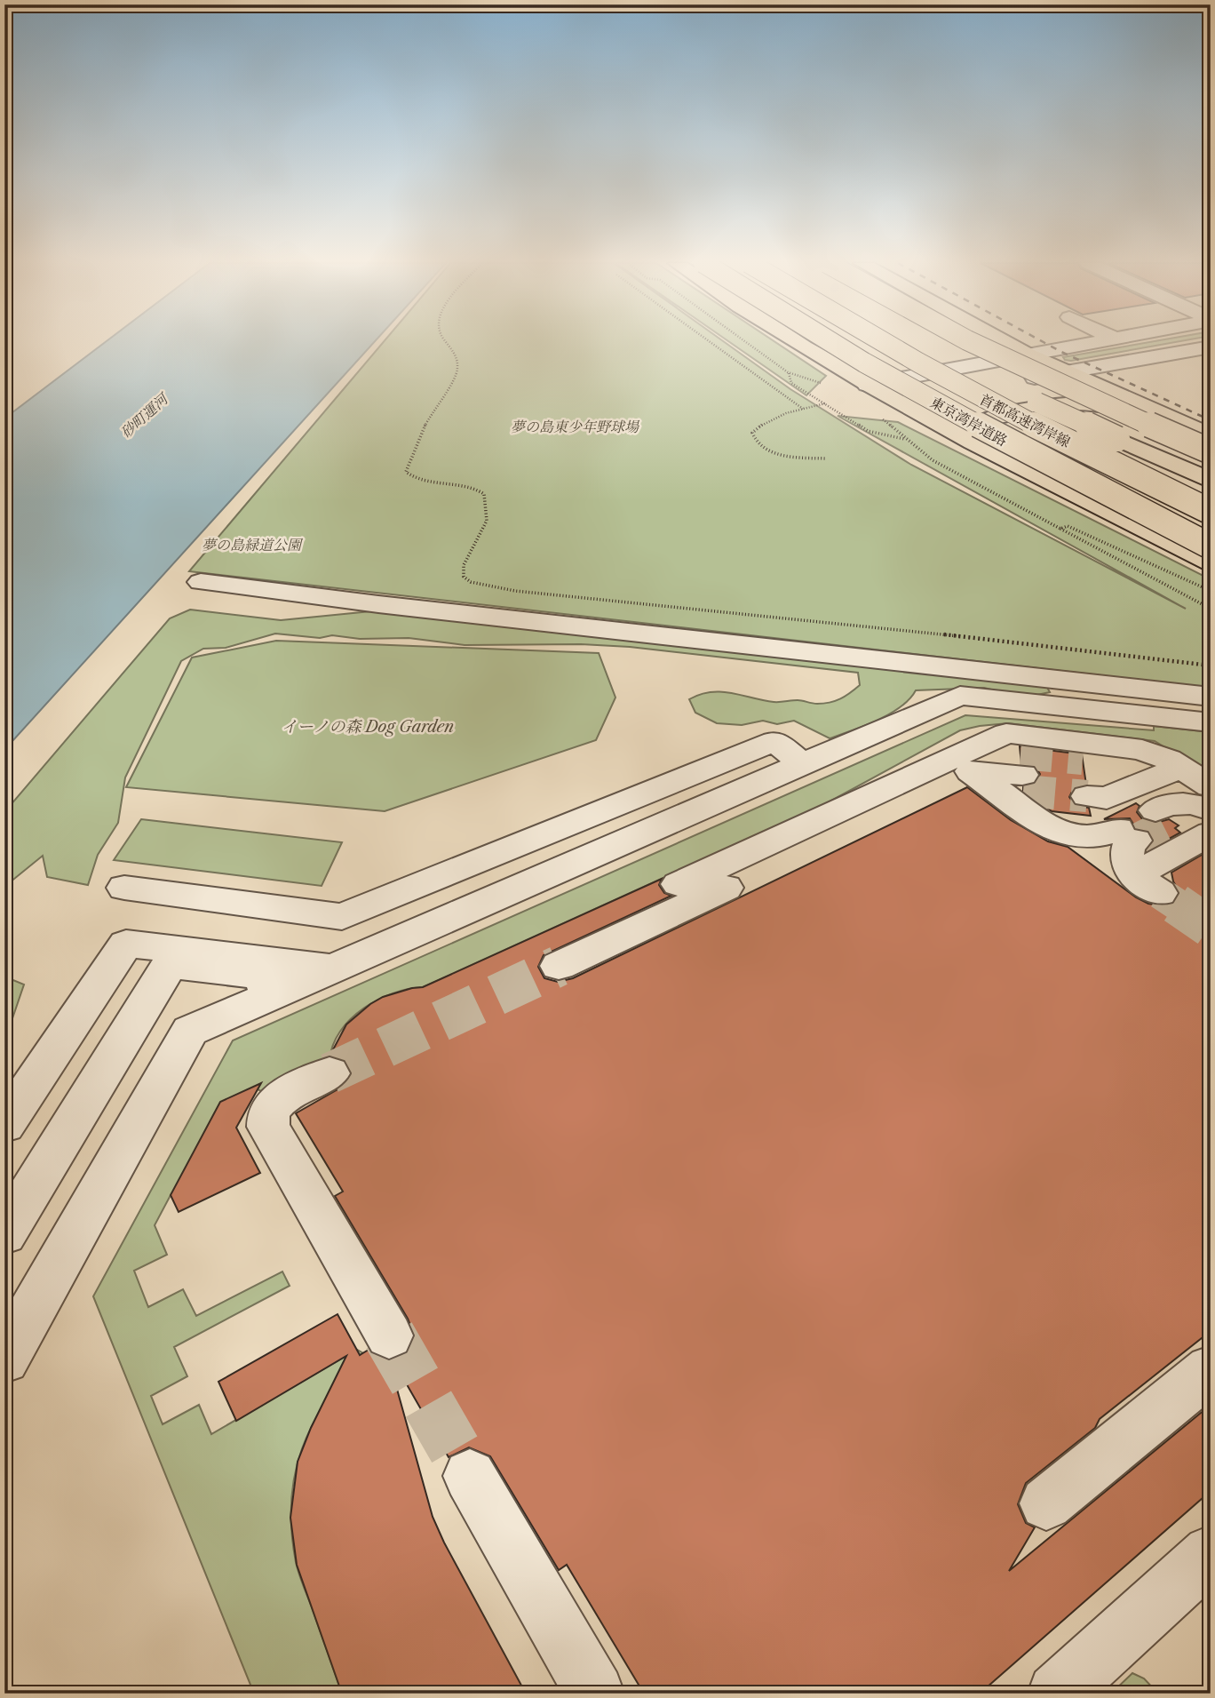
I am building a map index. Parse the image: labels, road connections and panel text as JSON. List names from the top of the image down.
{
  "streets": {
    "highway": ["首都高速湾岸線", "東京湾岸道路"]
  },
  "water": ["砂町運河"],
  "parks": ["夢の島東少年野球場", "夢の島緑道公園", "イーノの森 Dog Garden"]
}
